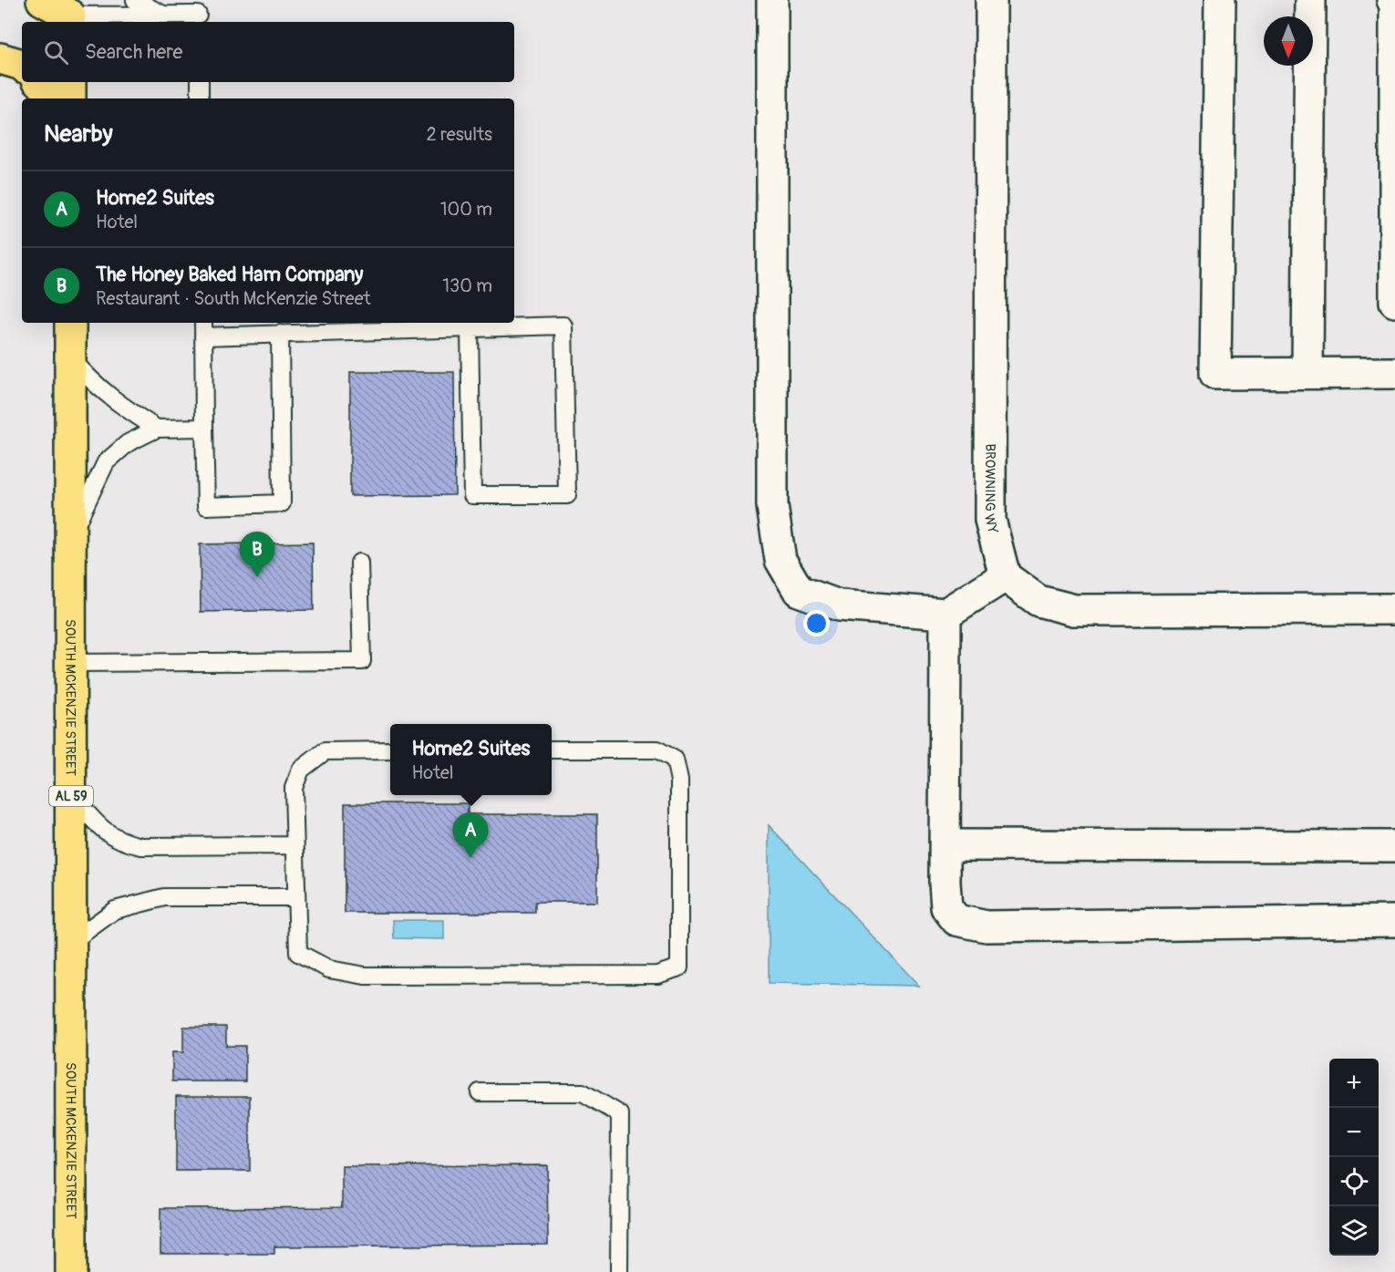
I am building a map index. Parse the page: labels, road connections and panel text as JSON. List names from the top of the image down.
{
  "streets": {
    "main road": ["SOUTH MCKENZIE STREET", "AL 59"],
    "street": ["BROWNING WY"]
  },
  "north": "bottom",
  "page": {
    "search": "Search here",
    "heading": ["Nearby", "2 results"],
    "list": [
      {
        "mark": "A",
        "name": "Home2 Suites",
        "note": "Hotel",
        "value": "100 m"
      },
      {
        "mark": "B",
        "name": "The Honey Baked Ham Company",
        "note": "Restaurant · South McKenzie Street",
        "value": "130 m"
      }
    ],
    "pins": ["B", "A"],
    "popup": ["Home2 Suites", "Hotel"],
    "map_buttons": ["+", "−"]
  }
}
